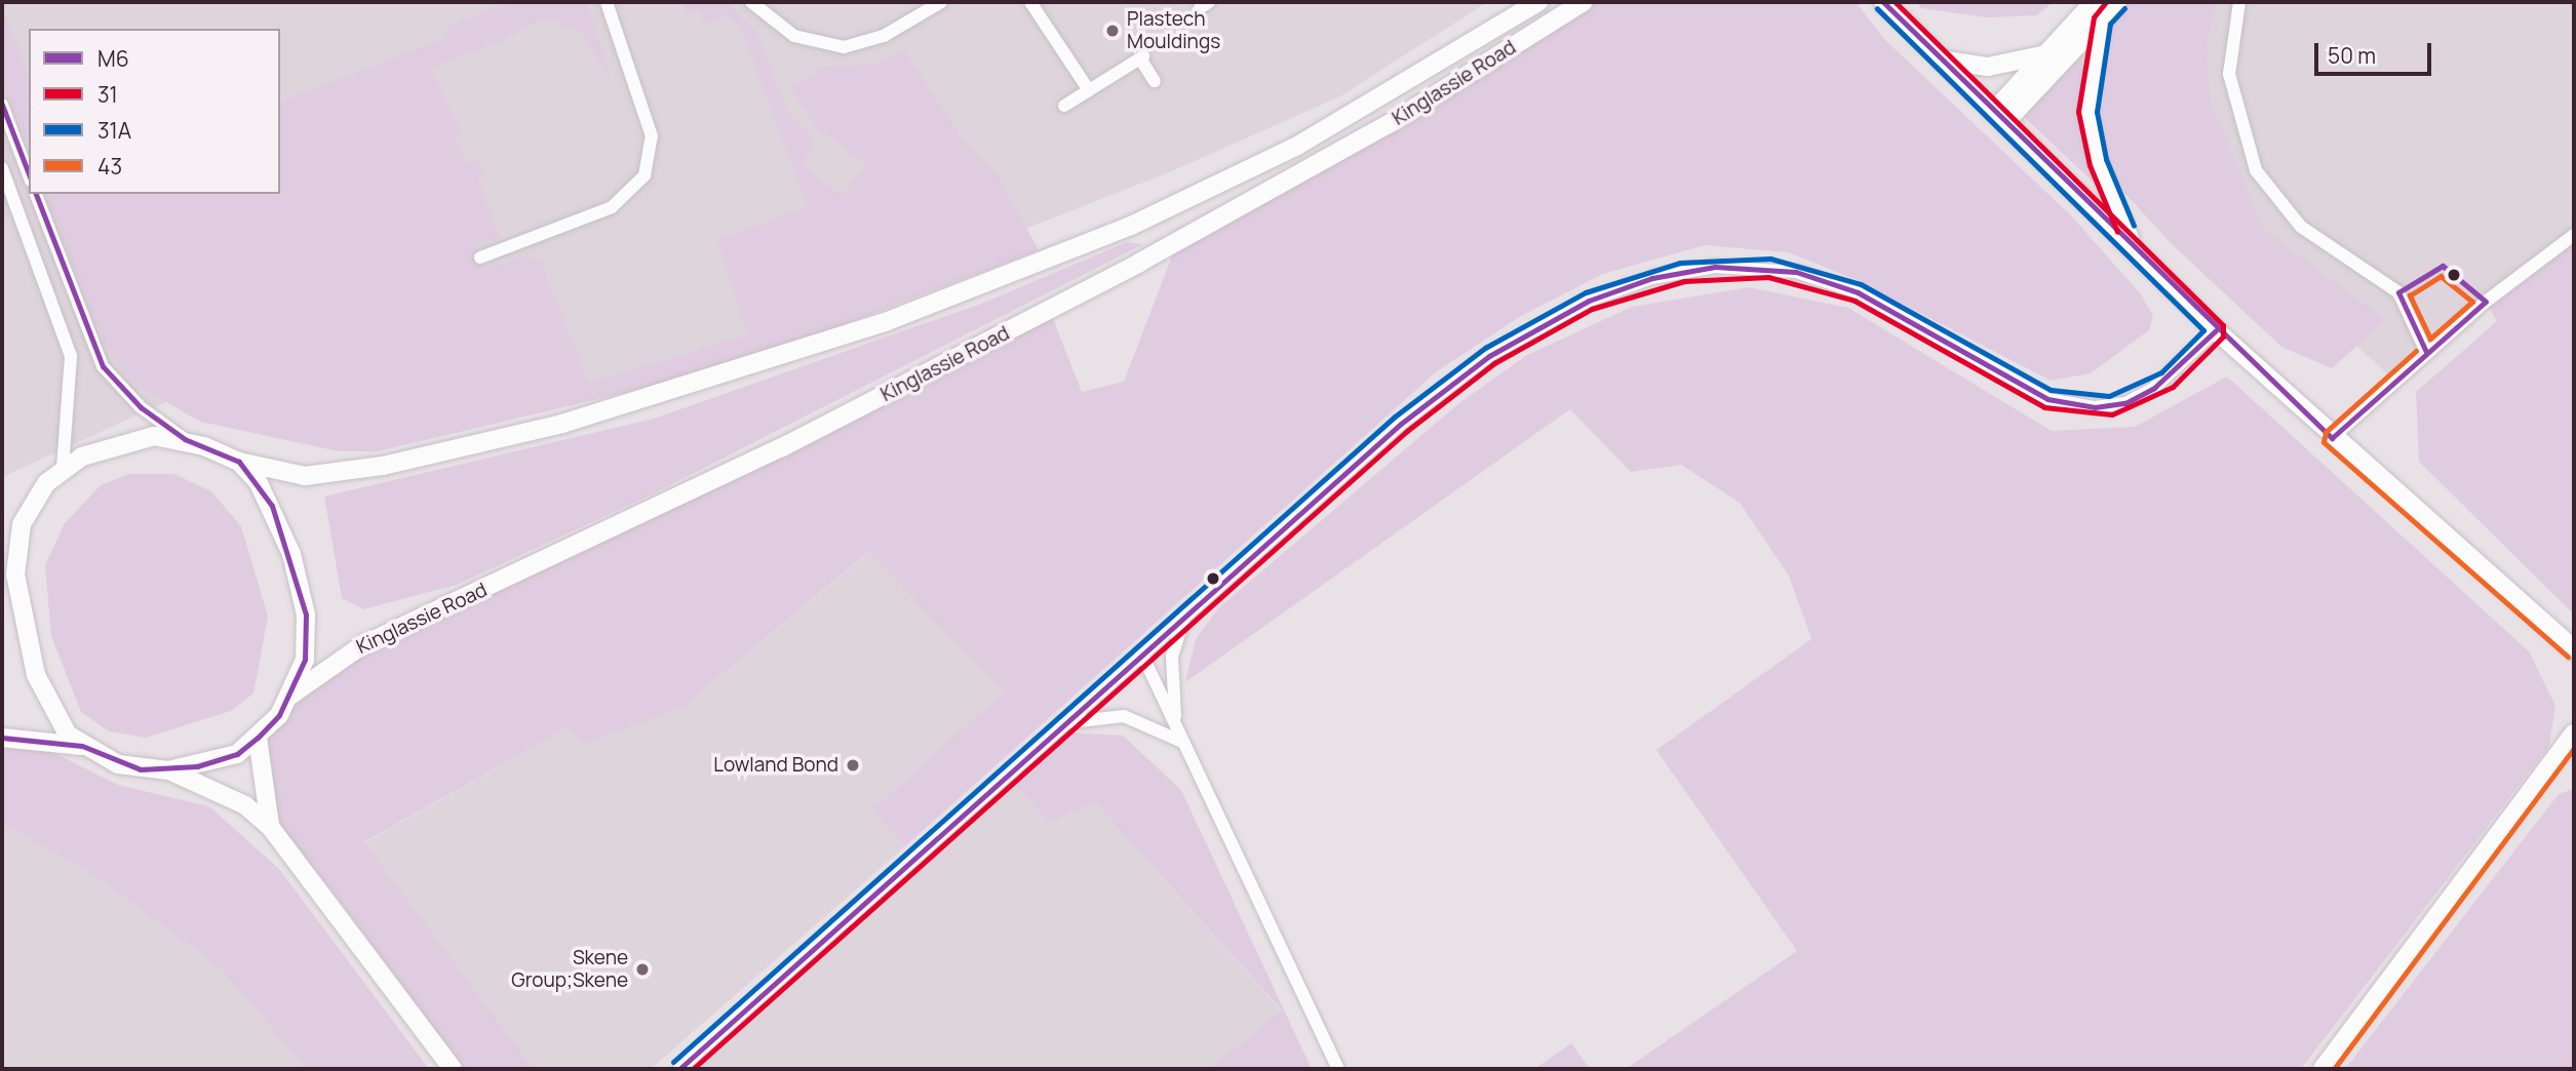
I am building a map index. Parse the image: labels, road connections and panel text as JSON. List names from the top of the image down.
{
  "streets": {
    "main road": ["Kinglassie Road"]
  },
  "places": ["Plastech Mouldings", "Lowland Bond", "Skene Group;Skene"],
  "lines": [
    "transit line M6",
    "transit line 31",
    "transit line 31A",
    "transit line 43"
  ],
  "legend": [
    "M6",
    "31",
    "31A",
    "43"
  ],
  "scale_bar": "50 m"
}
